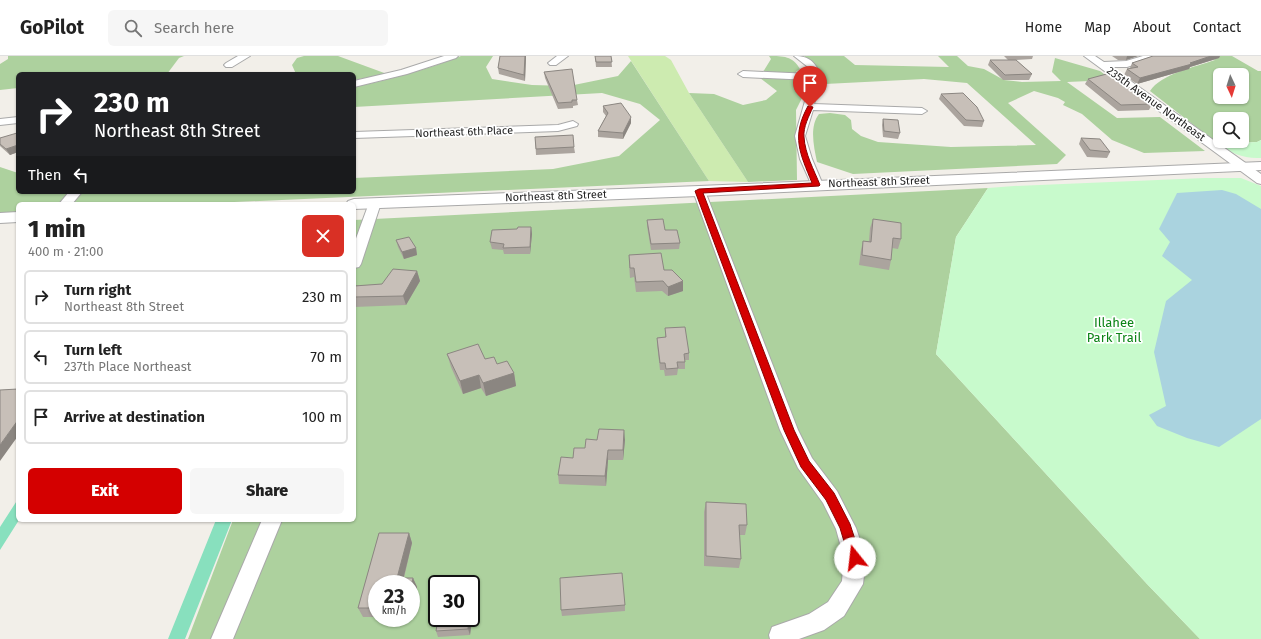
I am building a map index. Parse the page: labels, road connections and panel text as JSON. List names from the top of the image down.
{
  "streets": {
    "street": ["235th Avenue Northeast", "Northeast 6th Place", "Northeast 8th Street"]
  },
  "crossings": [
    ["235th Avenue Northeast", "Northeast 8th Street"]
  ],
  "parks": ["Illahee Park Trail"],
  "north": "bottom",
  "page": {
    "header": "GoPilot",
    "search": "Search here",
    "nav": [
      "Home",
      "Map",
      "About",
      "Contact"
    ],
    "turn": ["230 m", "Northeast 8th Street"],
    "then": "Then",
    "heading": ["1 min", "400 m · 21:00"],
    "list": [
      {
        "name": "Turn right",
        "note": "Northeast 8th Street",
        "value": "230 m"
      },
      {
        "name": "Turn left",
        "note": "237th Place Northeast",
        "value": "70 m"
      },
      {
        "name": "Arrive at destination",
        "value": "100 m"
      }
    ],
    "buttons": ["Exit", "Share"],
    "speed": "23 km/h",
    "limit": "30"
  }
}
